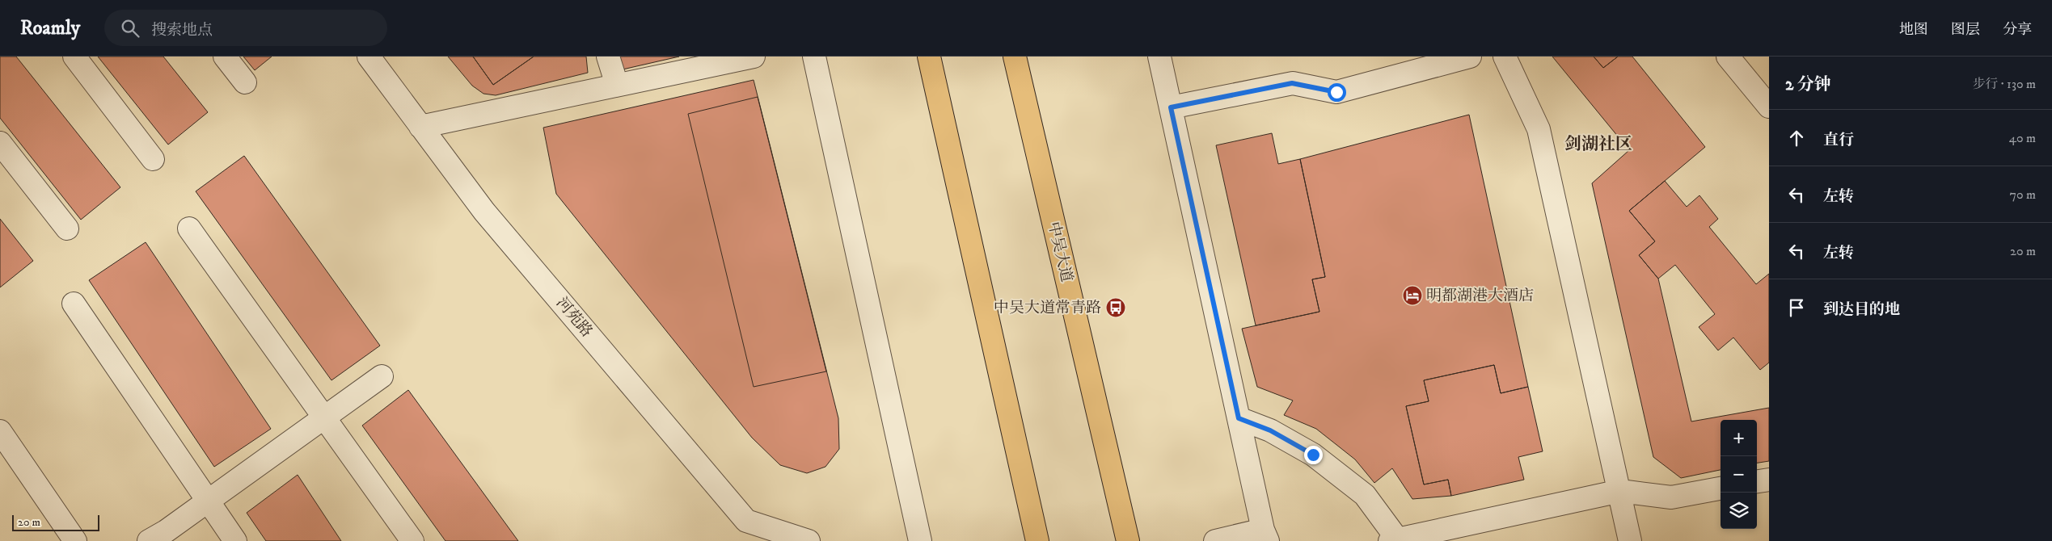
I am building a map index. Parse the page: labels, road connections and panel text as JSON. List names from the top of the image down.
{
  "streets": {
    "main road": ["中吴大道"],
    "street": ["河苑路"]
  },
  "districts": ["剑湖社区"],
  "places": {
    "hotel": ["明都湖港大酒店"],
    "bus stop": ["中吴大道常青路"]
  },
  "scale_bar": "20 m",
  "page": {
    "header": "Roamly",
    "search": "搜索地点",
    "nav": ["地图", "图层", "分享"],
    "heading": ["2 分钟", "步行 · 130 m"],
    "list": [
      ["直行", "40 m"],
      ["左转", "70 m"],
      ["左转", "20 m"],
      "到达目的地"
    ],
    "map_buttons": ["+", "−"],
    "scale": "20 m"
  }
}
